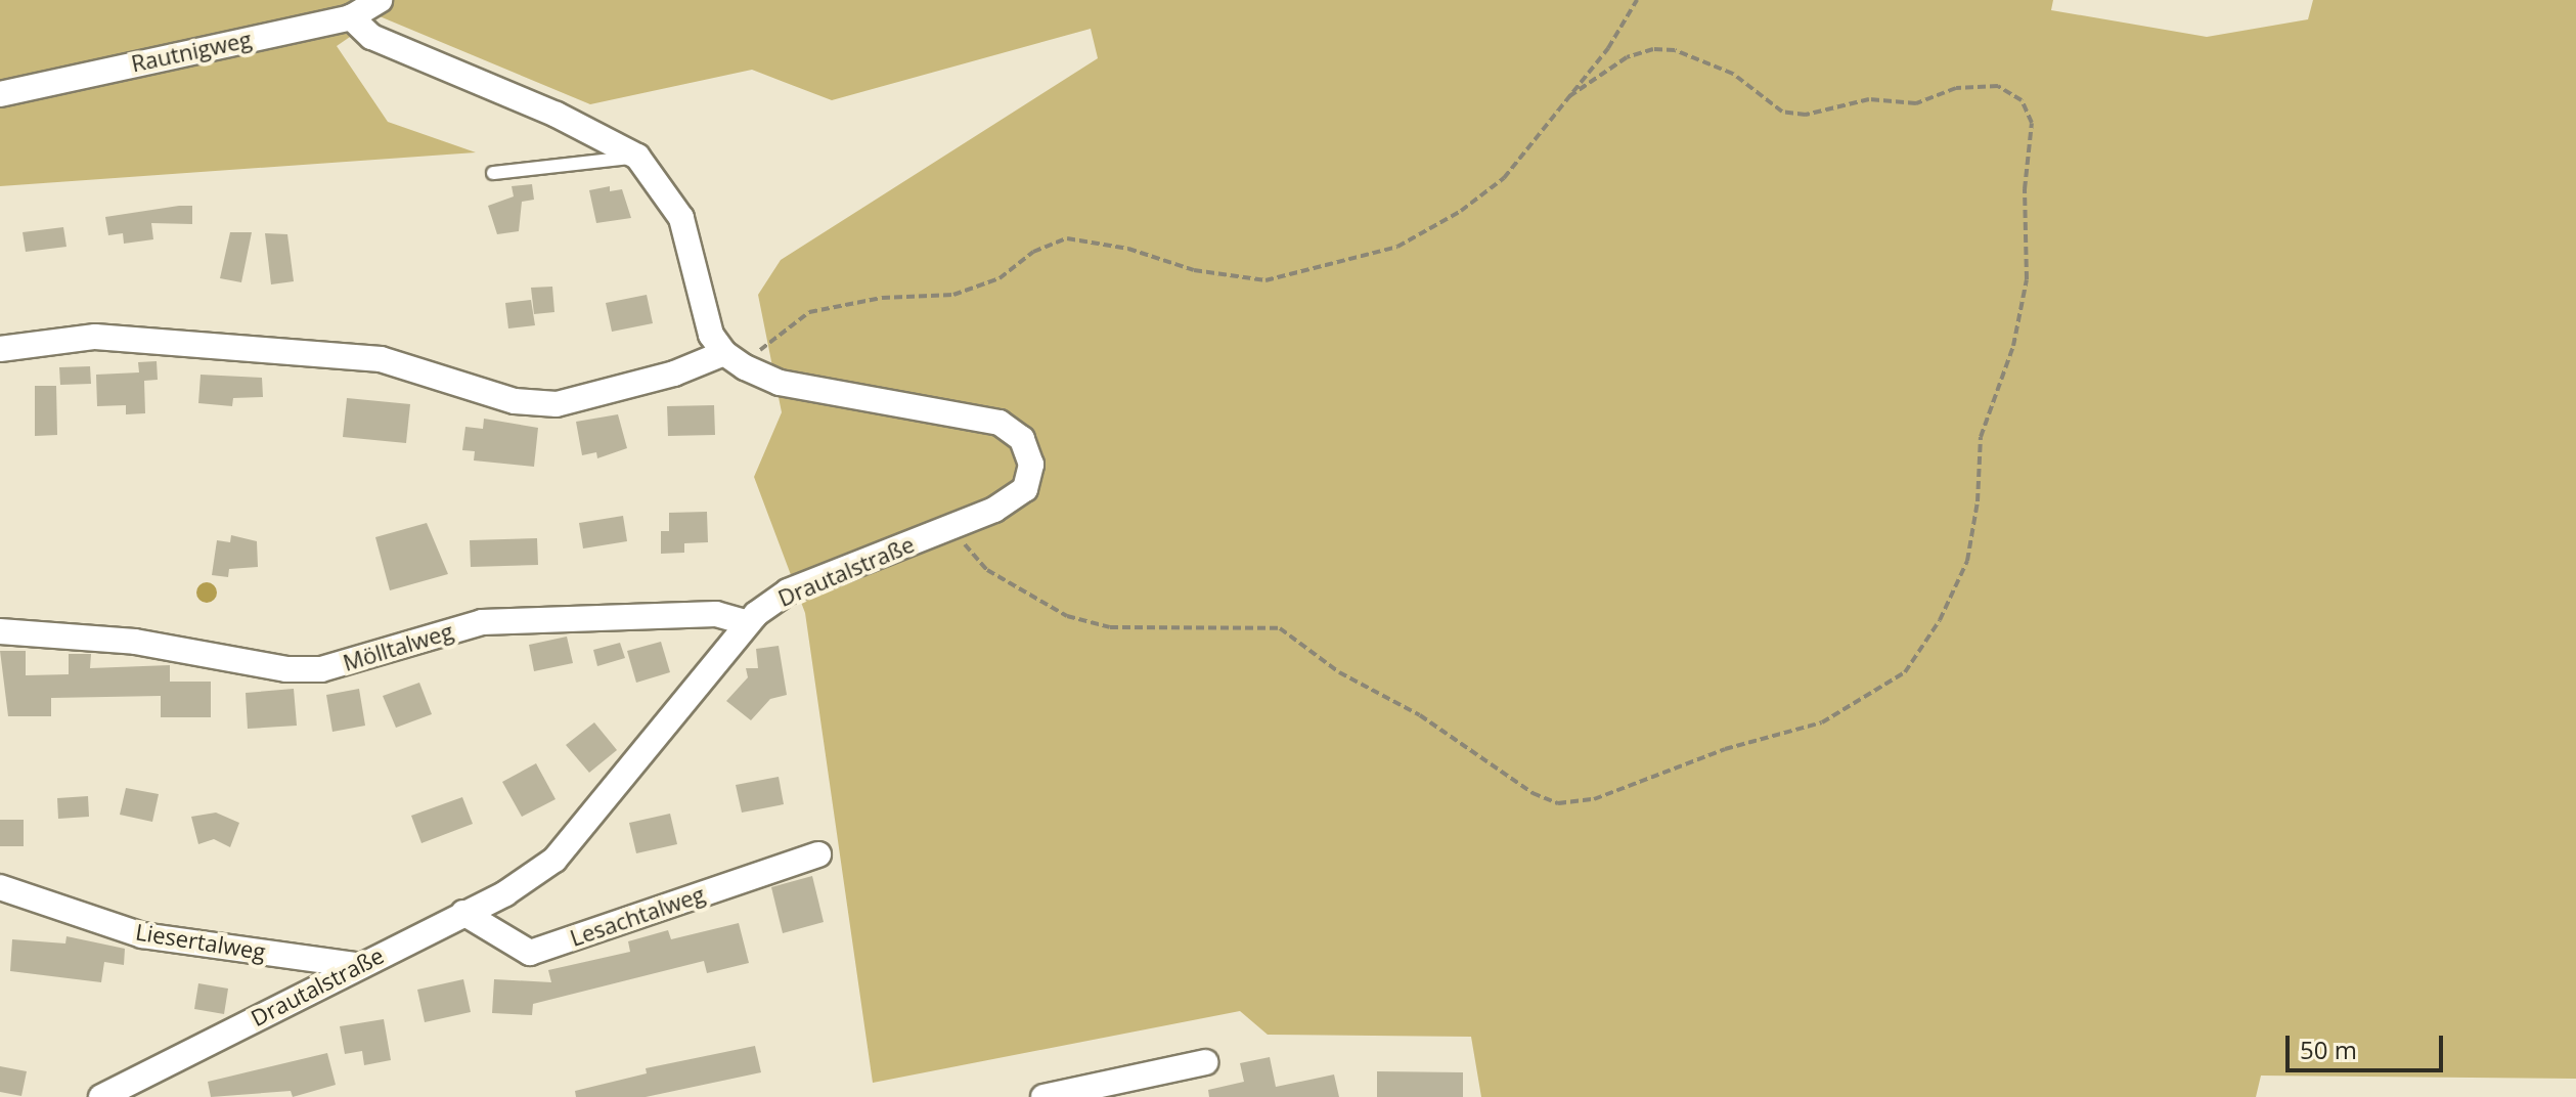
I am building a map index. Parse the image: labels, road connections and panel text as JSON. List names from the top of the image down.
{
  "streets": {
    "street": [
      "Rautnigweg",
      "Drautalstraße",
      "Mölltalweg",
      "Lesachtalweg",
      "Liesertalweg"
    ]
  },
  "crossings": [
    ["Rautnigweg", "Drautalstraße"],
    ["Drautalstraße", "Mölltalweg"],
    ["Drautalstraße", "Lesachtalweg"],
    ["Drautalstraße", "Liesertalweg"]
  ],
  "scale_bar": "50 m"
}
